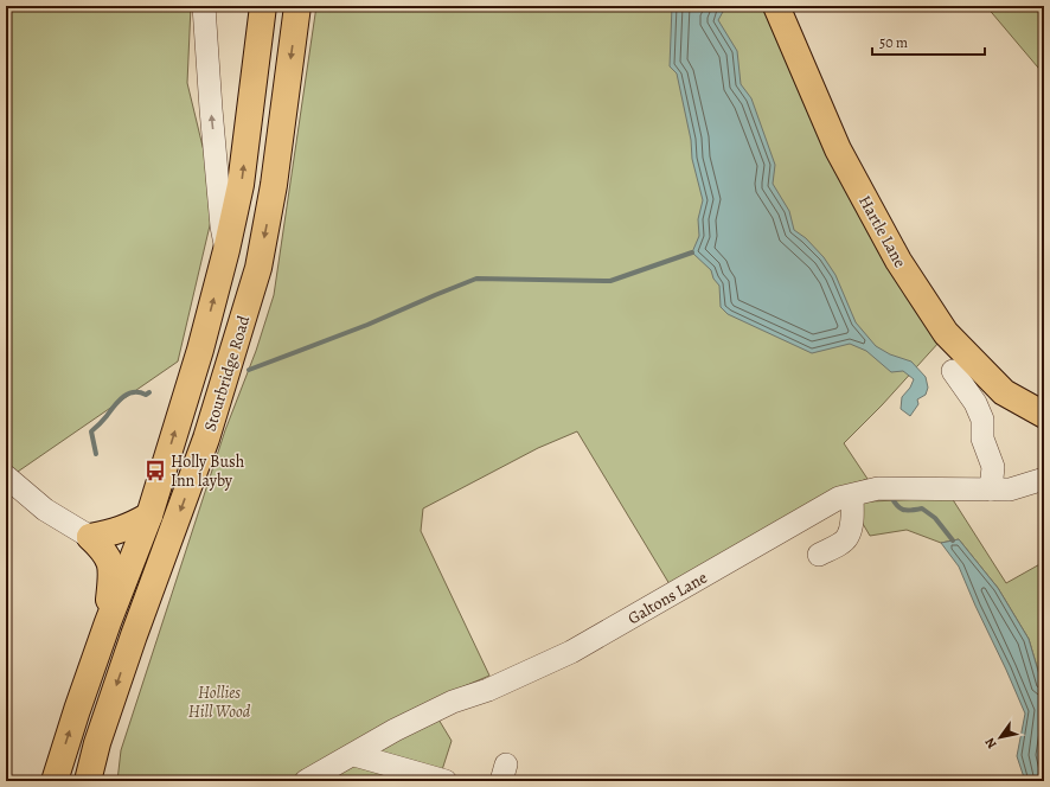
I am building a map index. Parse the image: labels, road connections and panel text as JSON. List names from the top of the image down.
{
  "streets": {
    "main road": ["Hartle Lane", "Stourbridge Road"],
    "street": ["Galtons Lane"]
  },
  "parks": ["Hollies Hill Wood"],
  "places": {
    "bus stop": ["Holly Bush Inn layby"]
  },
  "scale_bar": "50 m",
  "north": "bottom left"
}
